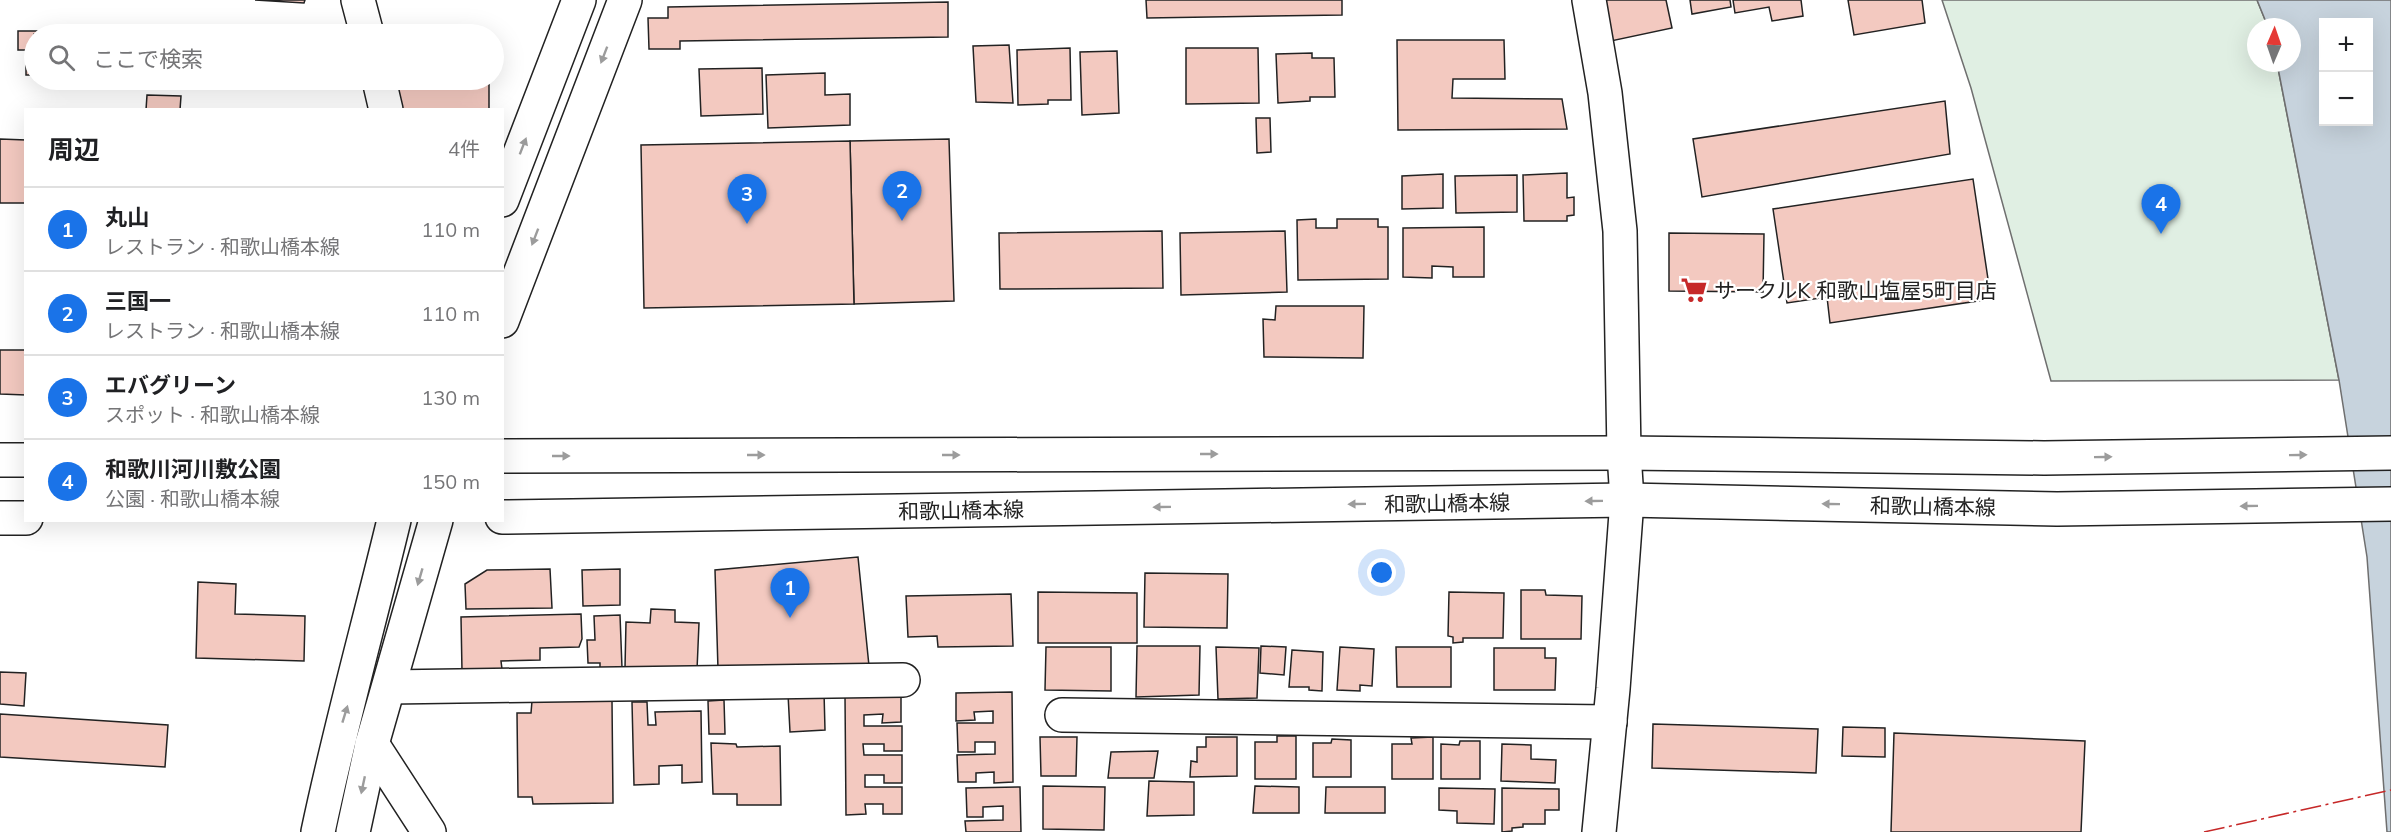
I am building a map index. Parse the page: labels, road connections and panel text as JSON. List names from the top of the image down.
{
  "streets": {
    "main road": ["和歌山橋本線"]
  },
  "places": {
    "supermarket": ["サークルK 和歌山塩屋5町目店"]
  },
  "north": "top",
  "page": {
    "map_buttons": ["+", "−"],
    "search": "ここで検索",
    "heading": ["周辺", "4件"],
    "pins": [
      "2",
      "3",
      "4",
      "1"
    ],
    "list": [
      {
        "mark": "1",
        "name": "丸山",
        "note": "レストラン · 和歌山橋本線",
        "value": "110 m"
      },
      {
        "mark": "2",
        "name": "三国一",
        "note": "レストラン · 和歌山橋本線",
        "value": "110 m"
      },
      {
        "mark": "3",
        "name": "エバグリーン",
        "note": "スポット · 和歌山橋本線",
        "value": "130 m"
      },
      {
        "mark": "4",
        "name": "和歌川河川敷公園",
        "note": "公園 · 和歌山橋本線",
        "value": "150 m"
      }
    ]
  }
}
